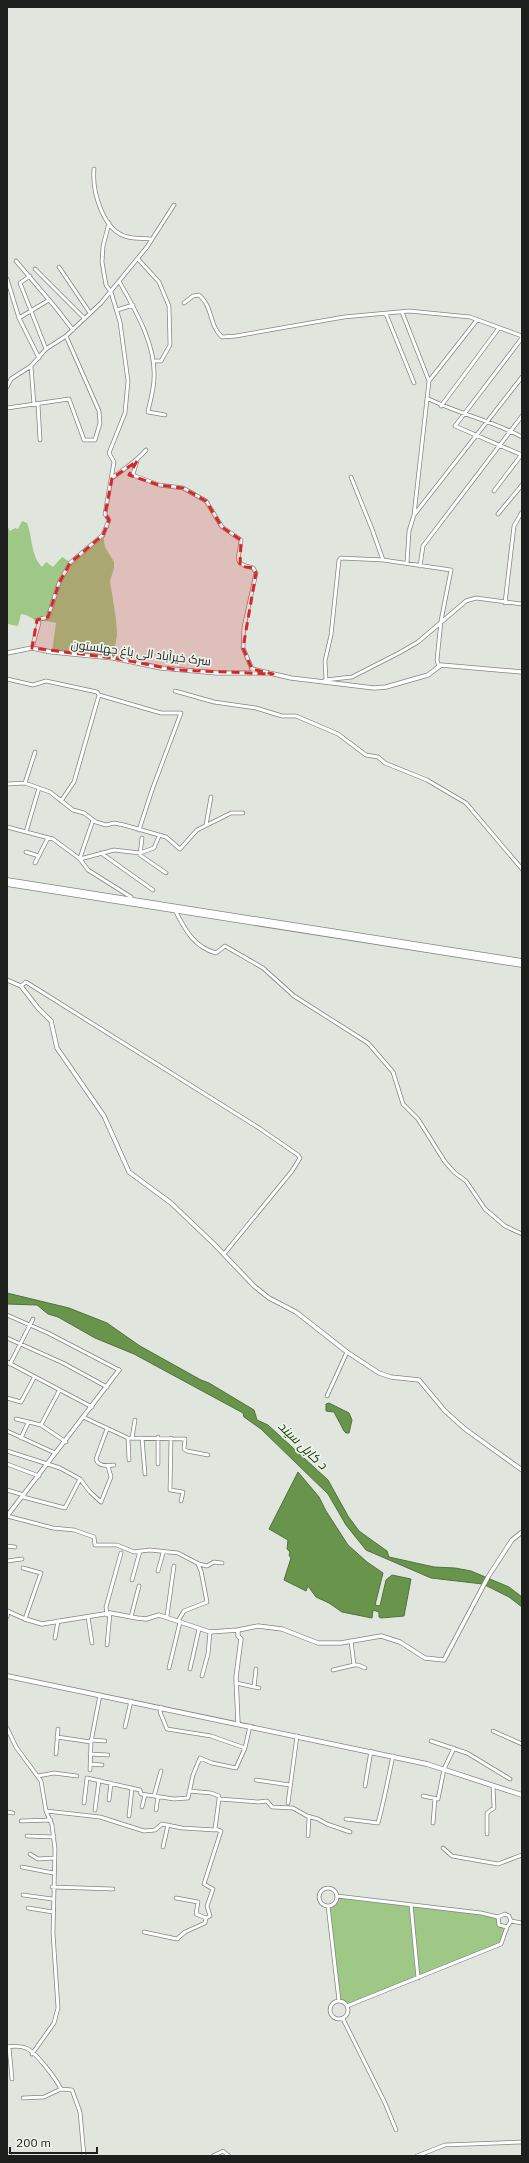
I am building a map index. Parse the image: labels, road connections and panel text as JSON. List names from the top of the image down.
{
  "streets": {
    "street": ["سرک خیرآباد الی باغ چهلستون"]
  },
  "water": ["د کابل سيند"],
  "scale_bar": "200 m"
}
